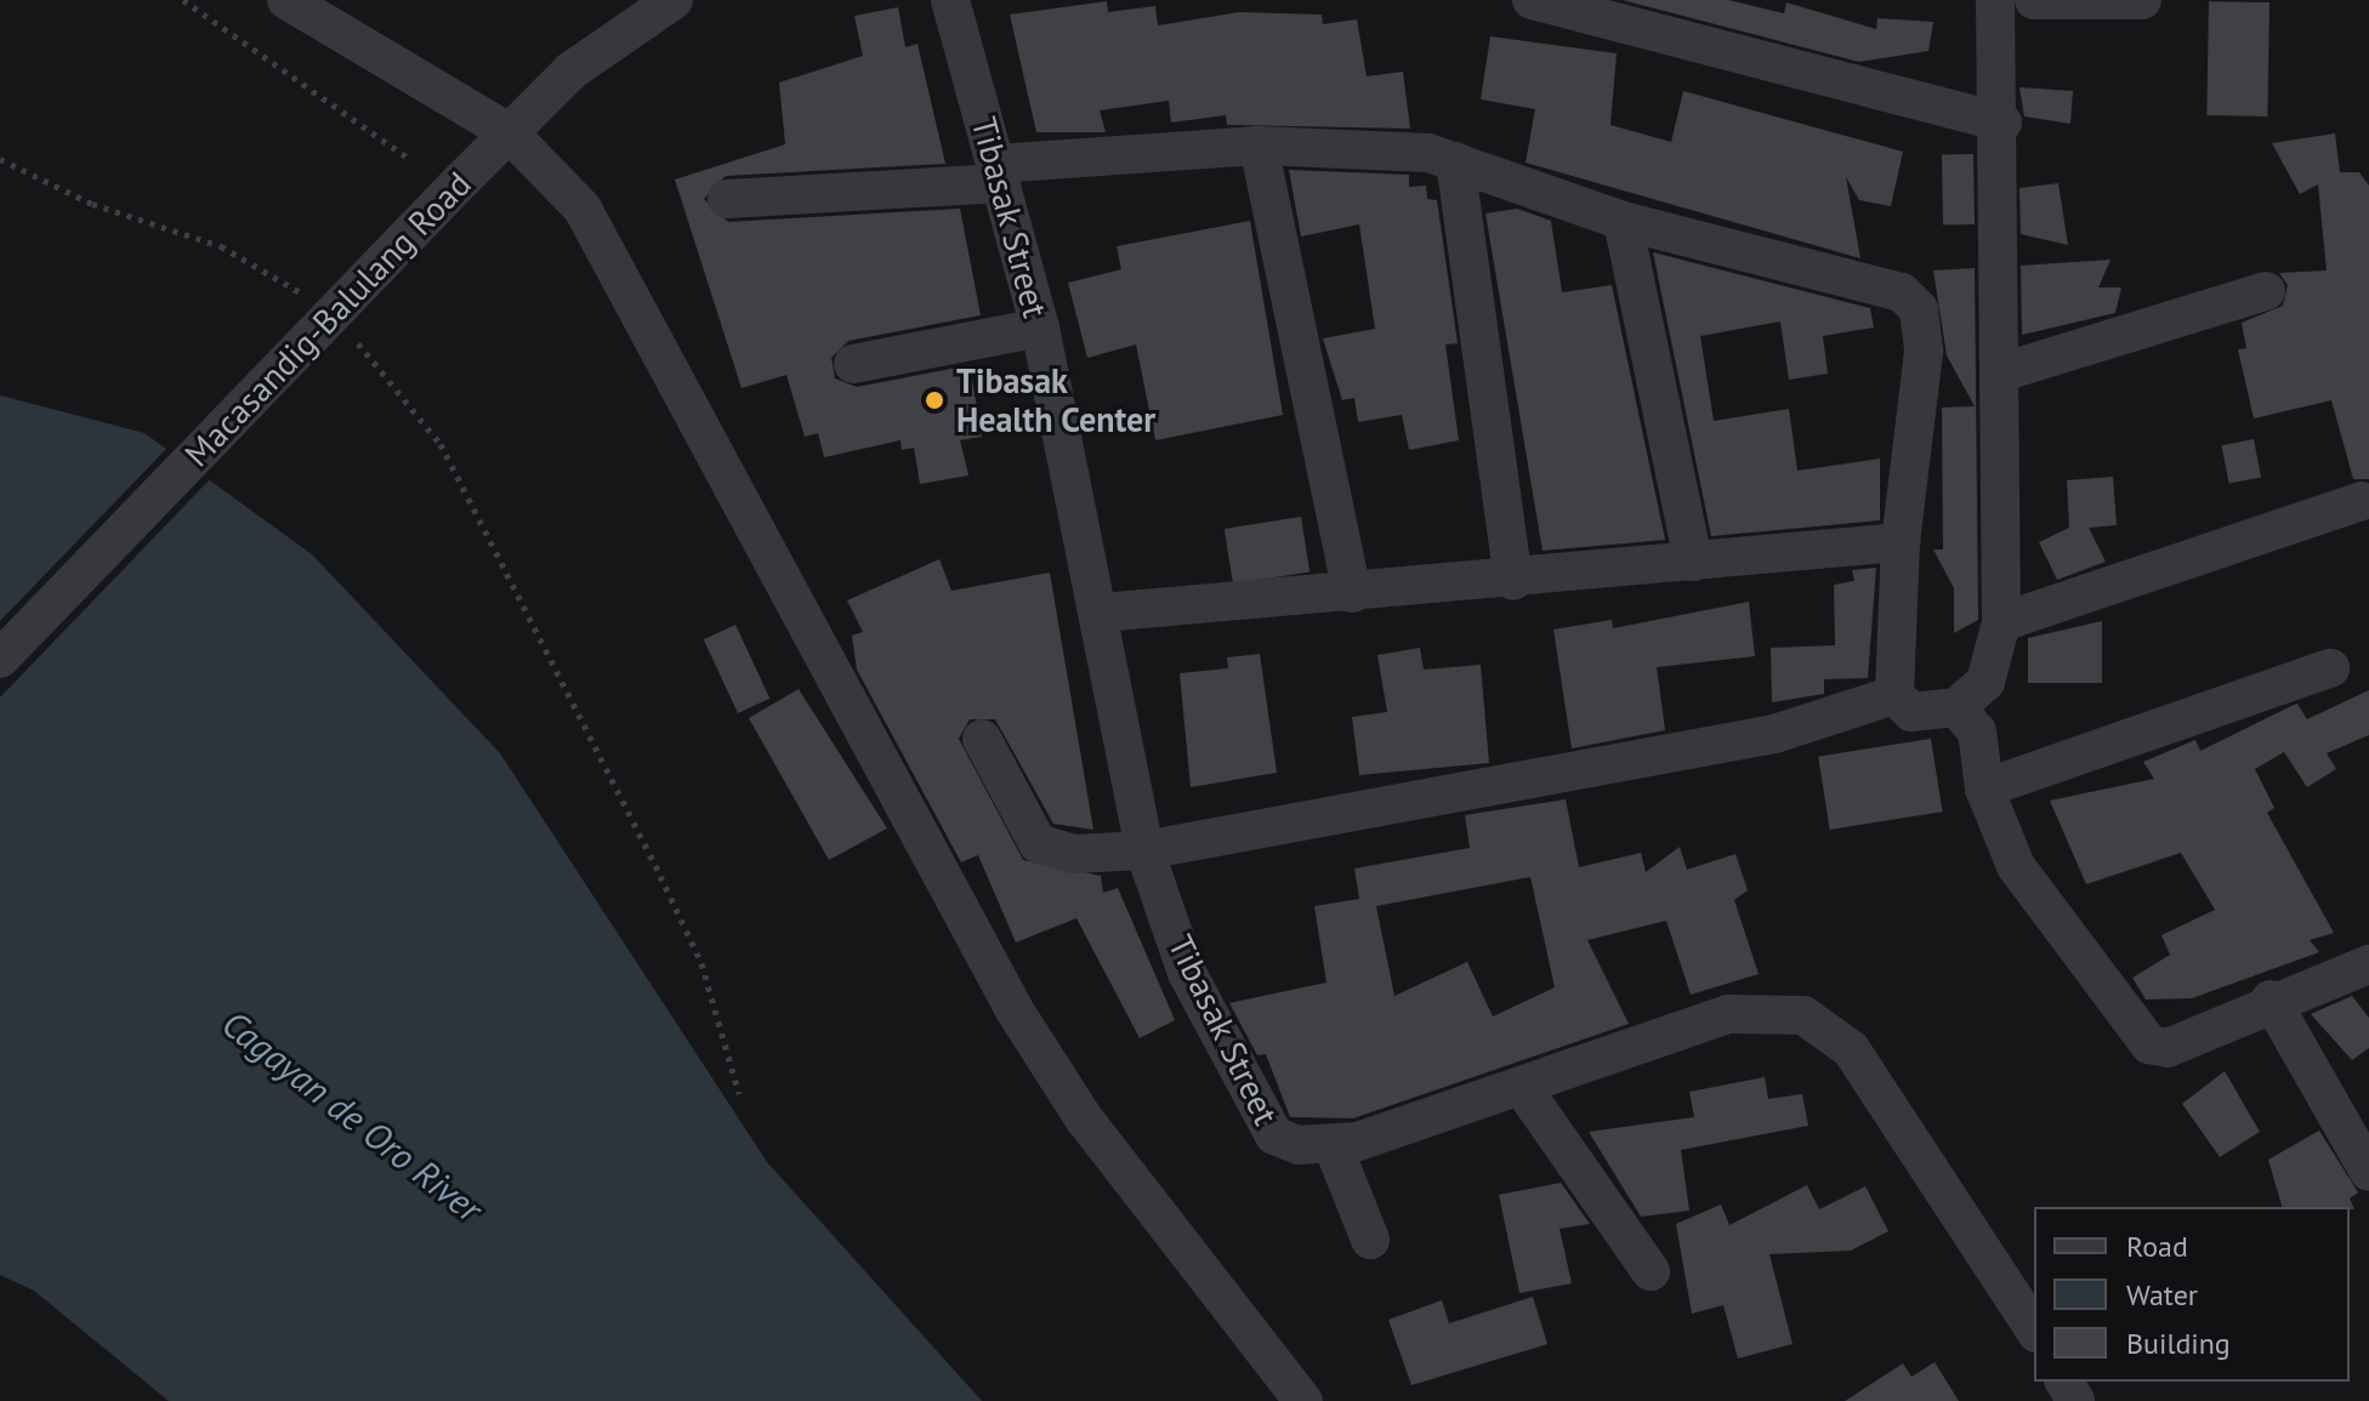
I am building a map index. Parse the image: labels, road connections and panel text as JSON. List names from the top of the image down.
{
  "streets": {
    "street": ["Tibasak Street", "Macasandig-Balulang Road"]
  },
  "water": ["Cagayan de Oro River"],
  "places": ["Tibasak Health Center"],
  "legend": ["Road", "Water", "Building"]
}
